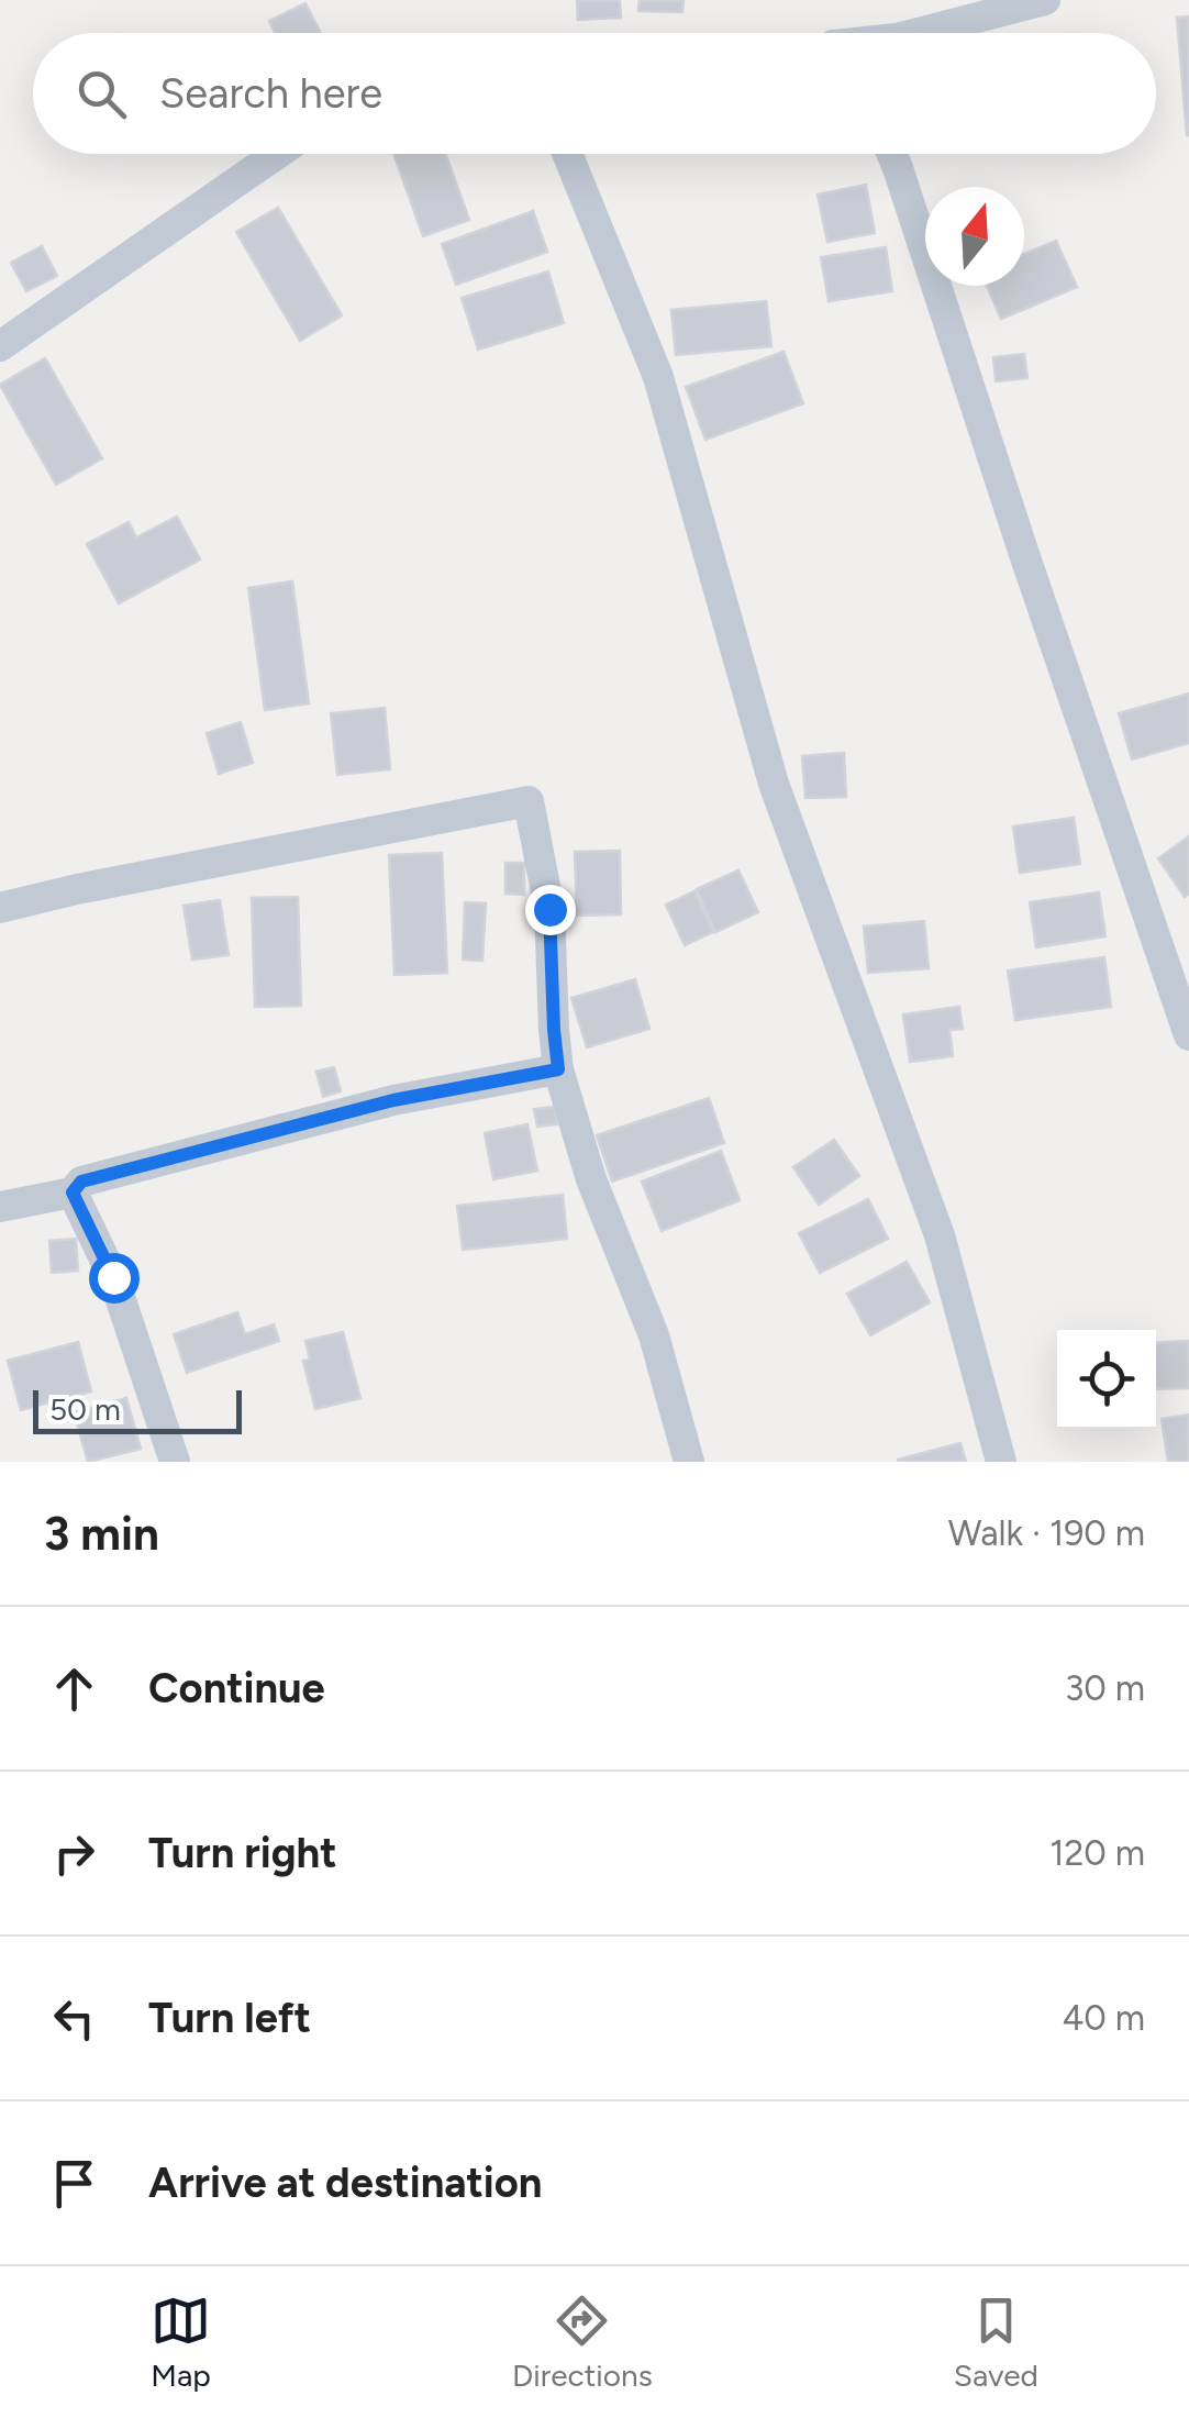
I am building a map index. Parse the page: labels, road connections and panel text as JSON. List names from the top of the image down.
{
  "scale_bar": "50 m",
  "north": "top",
  "page": {
    "search": "Search here",
    "scale": "50 m",
    "heading": ["3 min", "Walk · 190 m"],
    "list": [
      ["Continue", "30 m"],
      ["Turn right", "120 m"],
      ["Turn left", "40 m"],
      "Arrive at destination"
    ],
    "nav": ["Map", "Directions", "Saved"]
  }
}
